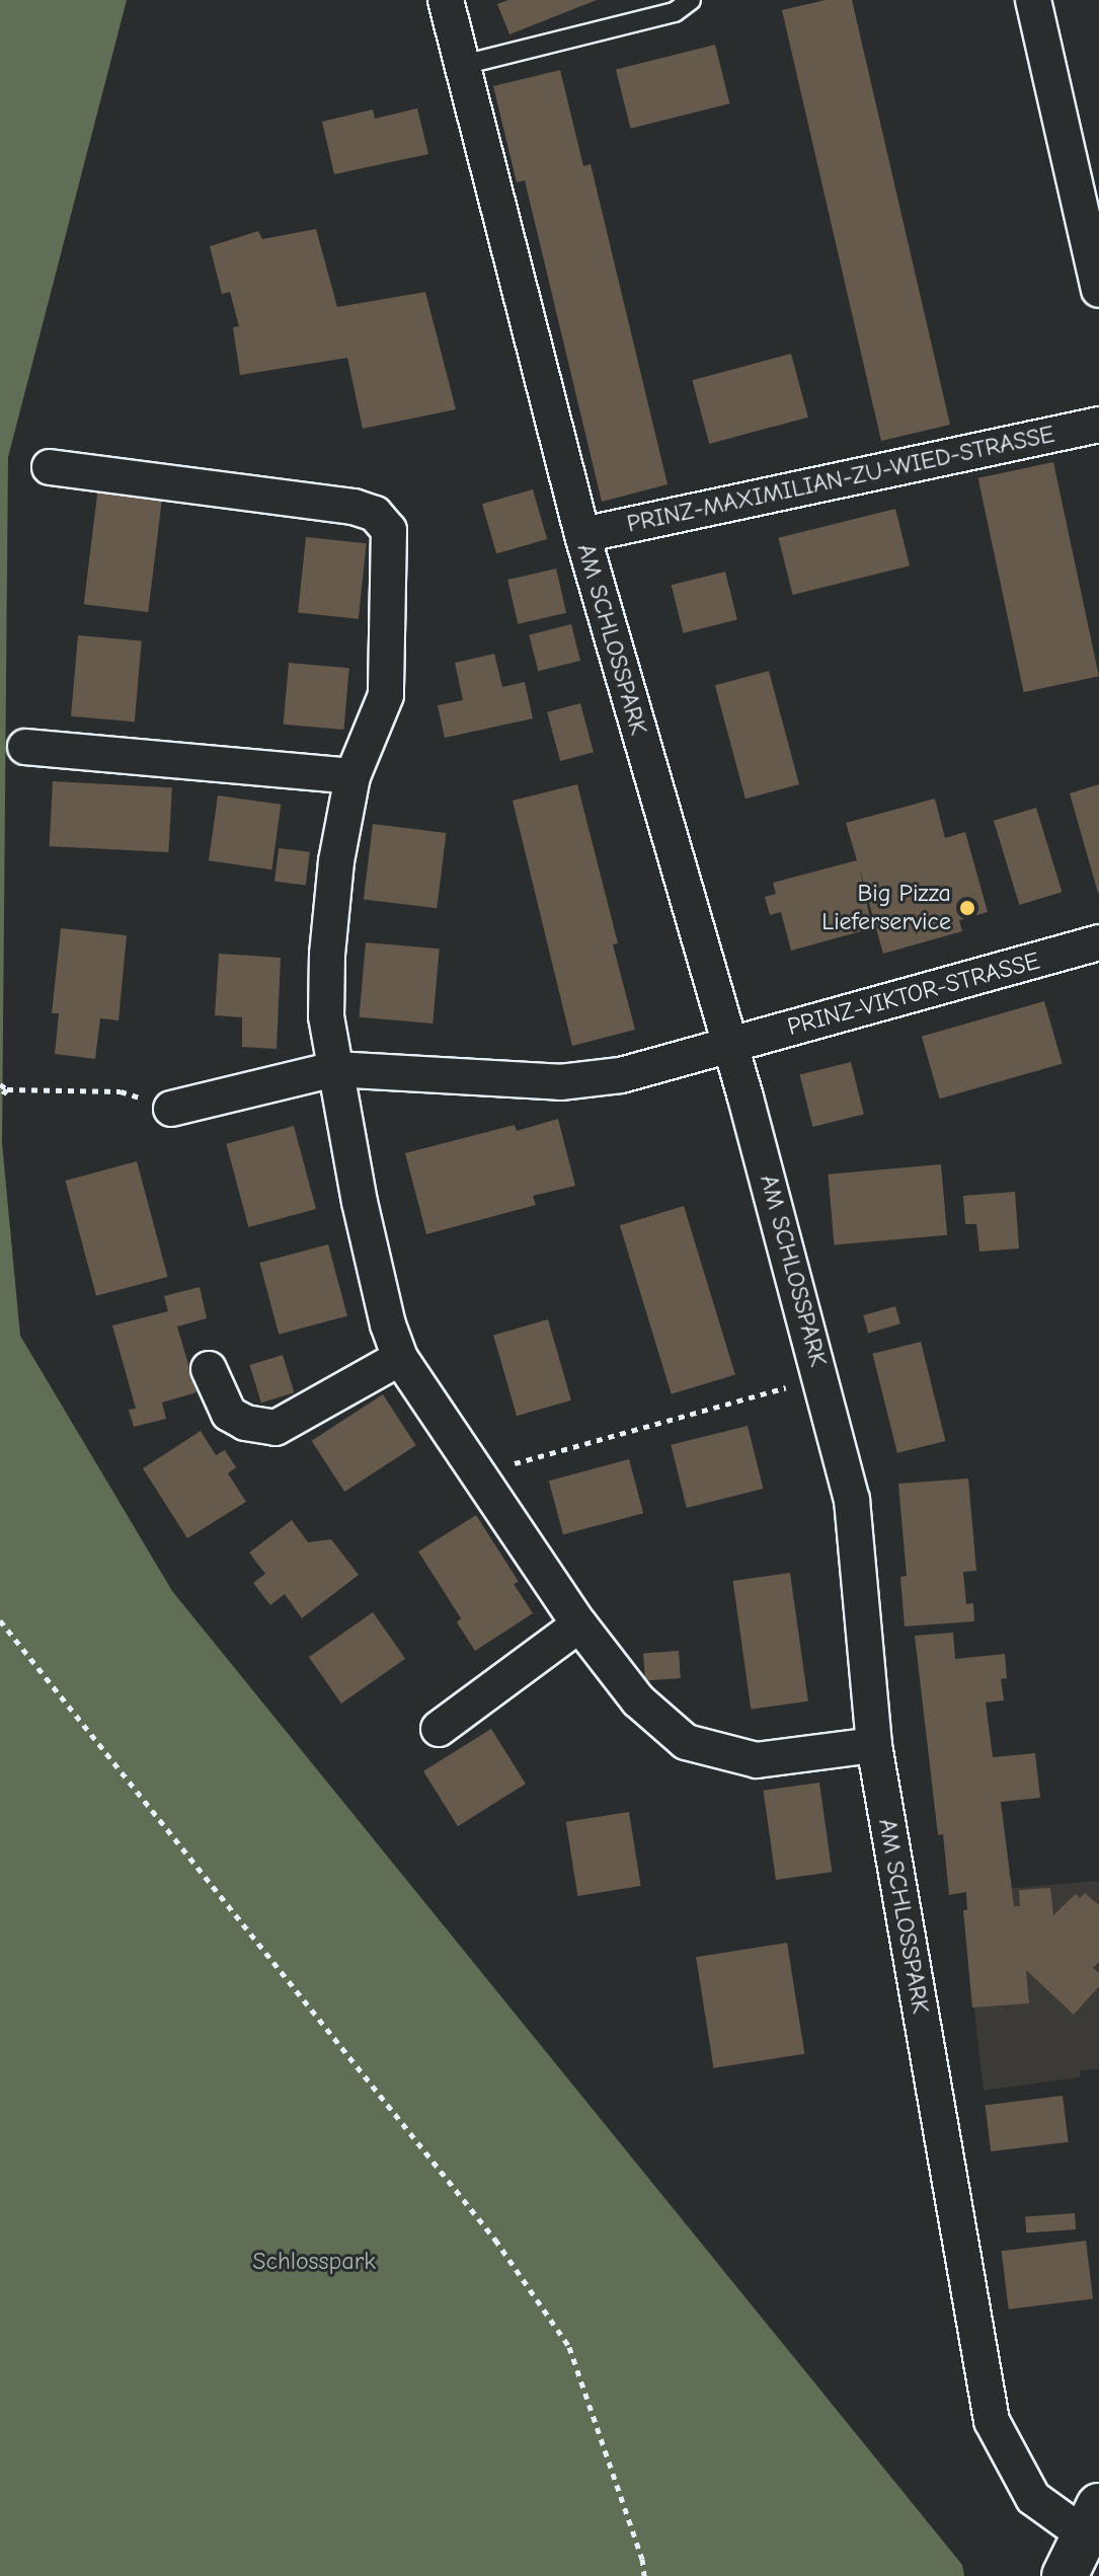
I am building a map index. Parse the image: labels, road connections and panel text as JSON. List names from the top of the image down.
{
  "streets": {
    "street": ["PRINZ-MAXIMILIAN-ZU-WIED-STRASSE", "AM SCHLOSSPARK", "PRINZ-VIKTOR-STRASSE"]
  },
  "crossings": [
    ["PRINZ-MAXIMILIAN-ZU-WIED-STRASSE", "AM SCHLOSSPARK"],
    ["AM SCHLOSSPARK", "PRINZ-VIKTOR-STRASSE"]
  ],
  "parks": ["Schlosspark"],
  "places": ["Big Pizza Lieferservice"]
}
